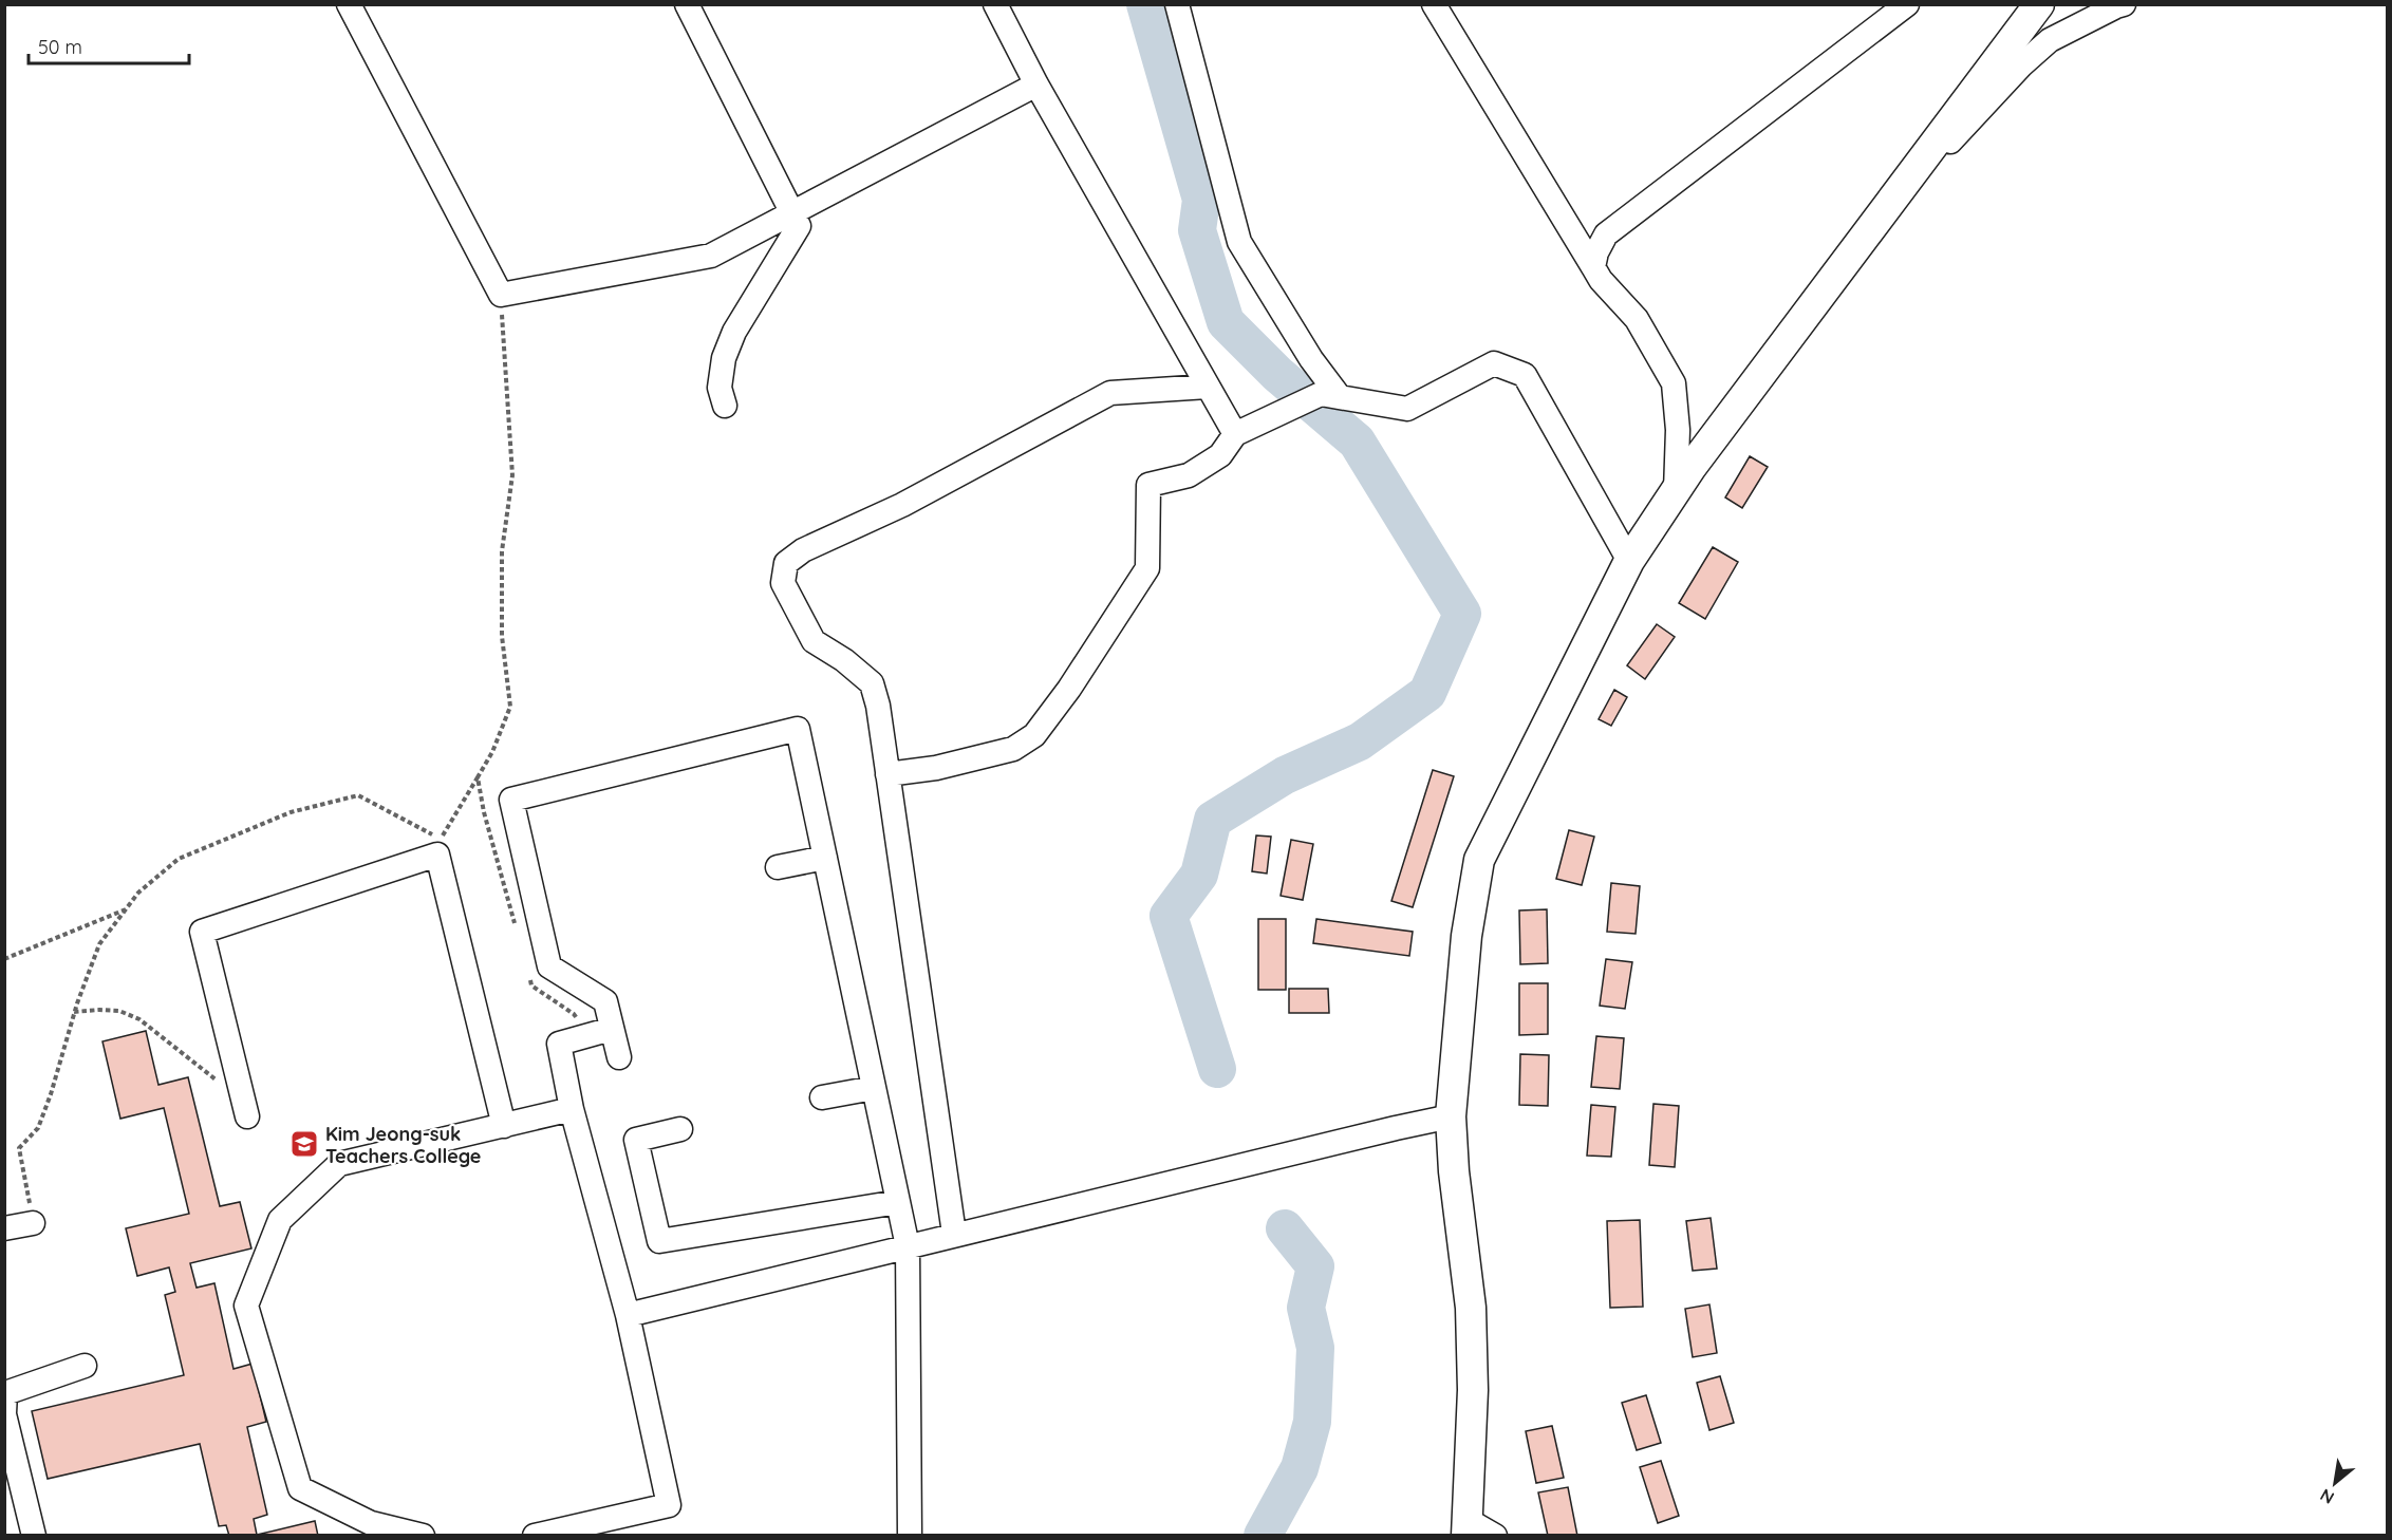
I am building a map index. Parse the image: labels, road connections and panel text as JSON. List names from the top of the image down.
{
  "places": {
    "school or university": ["Kim Jeong-suk Teachers College"]
  },
  "scale_bar": "50 m",
  "north": "bottom left"
}
